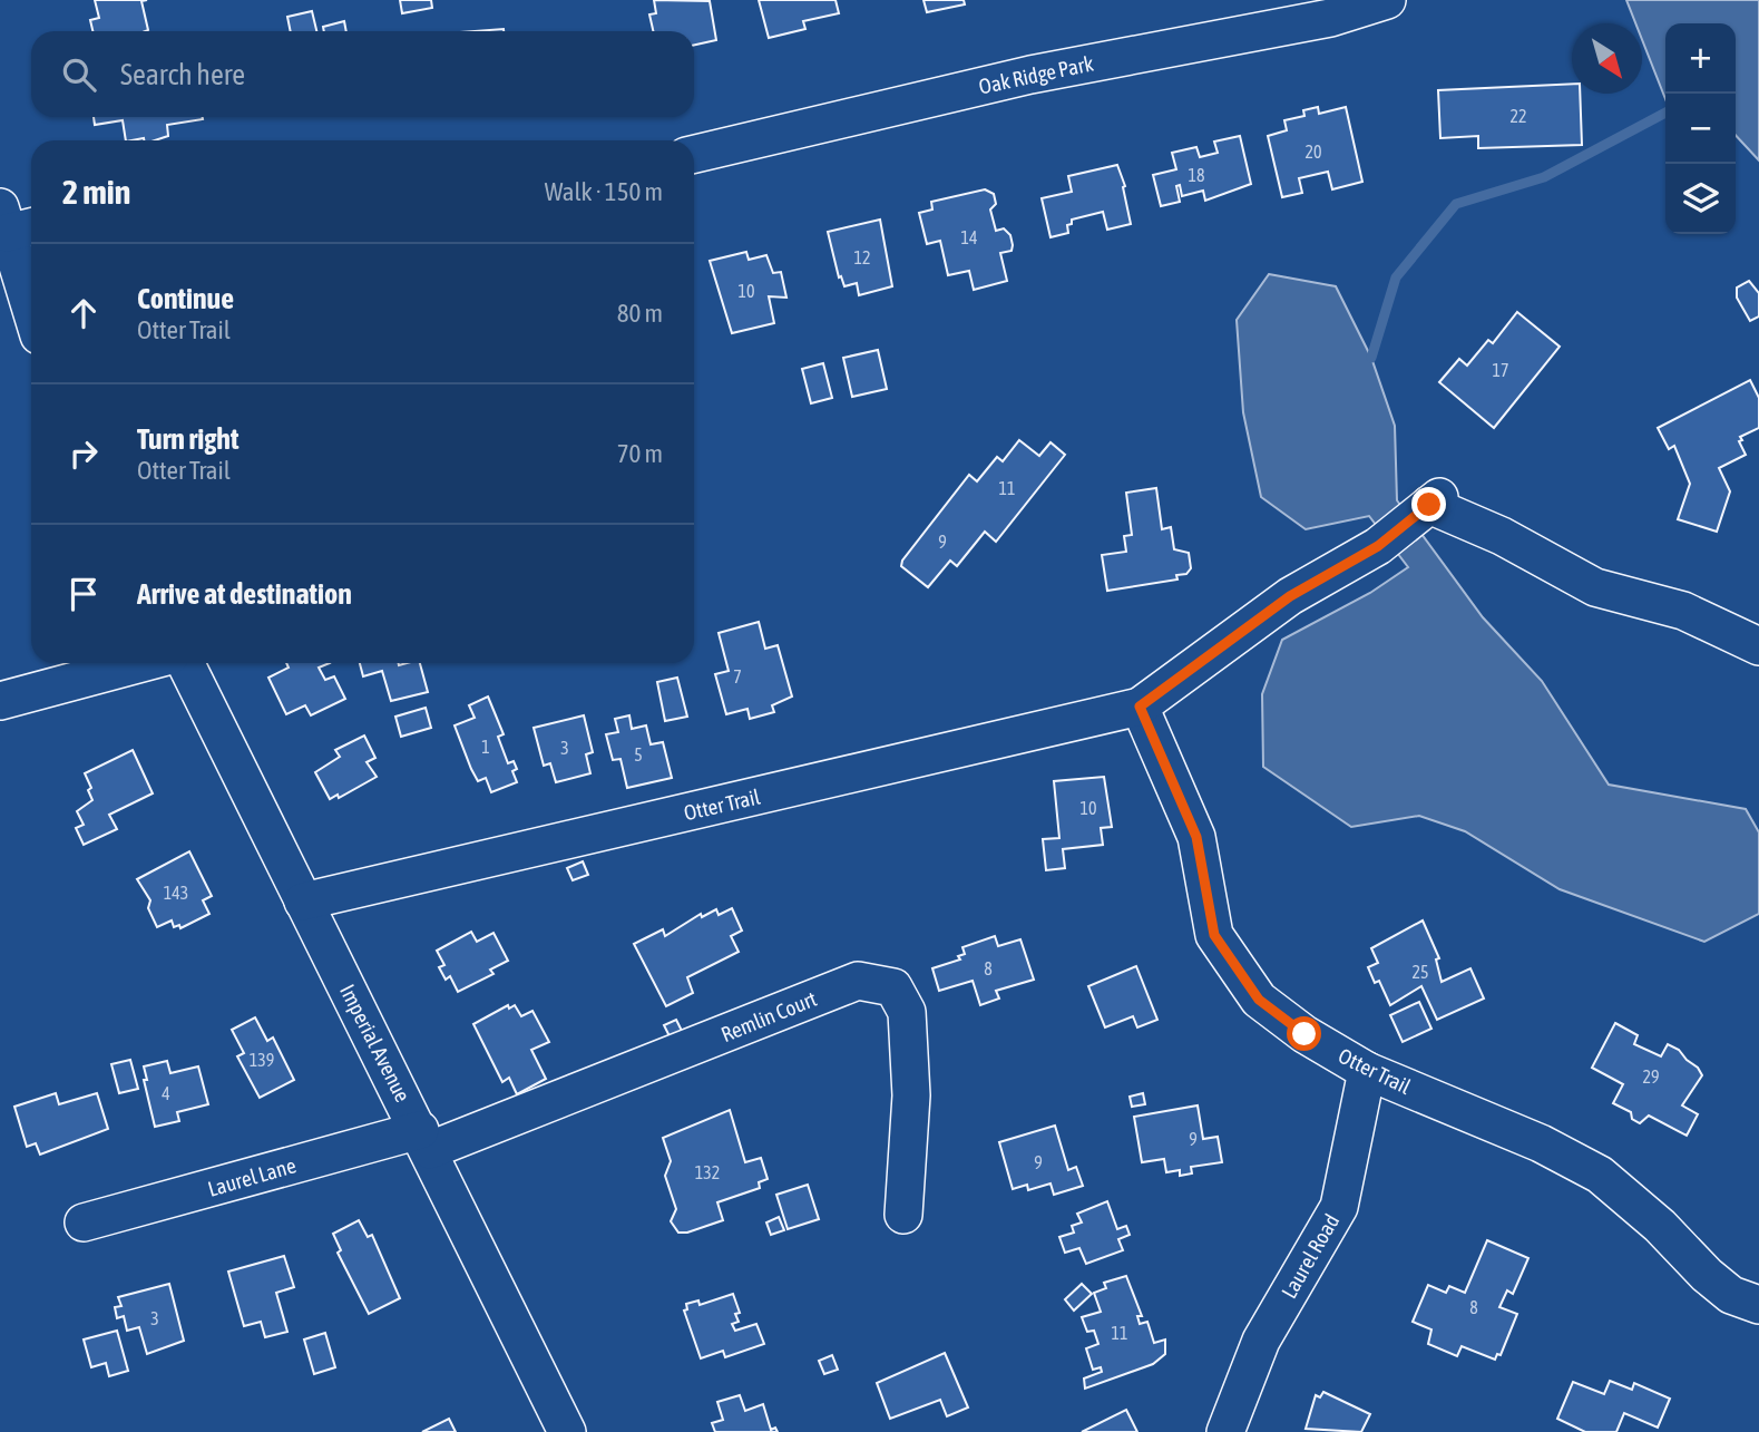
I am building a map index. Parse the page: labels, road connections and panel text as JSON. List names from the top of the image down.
{
  "streets": {
    "street": [
      "Oak Ridge Park",
      "Otter Trail",
      "Remlin Court",
      "Imperial Avenue",
      "Laurel Lane",
      "Laurel Road"
    ]
  },
  "crossings": [
    ["Otter Trail", "Imperial Avenue"],
    ["Otter Trail", "Laurel Road"],
    ["Remlin Court", "Imperial Avenue"],
    ["Remlin Court", "Laurel Lane"],
    ["Imperial Avenue", "Laurel Lane"]
  ],
  "house_numbers": [
    "22",
    "20",
    "18",
    "14",
    "12",
    "10",
    "17",
    "11",
    "9",
    "7",
    "1",
    "3",
    "5",
    "10",
    "143",
    "8",
    "25",
    "139",
    "29",
    "4",
    "9",
    "9",
    "132",
    "8",
    "3",
    "11"
  ],
  "north": "bottom right",
  "page": {
    "map_buttons": ["+", "−"],
    "search": "Search here",
    "heading": ["2 min", "Walk · 150 m"],
    "list": [
      ["Continue", "Otter Trail", "80 m"],
      ["Turn right", "Otter Trail", "70 m"],
      "Arrive at destination"
    ]
  }
}
